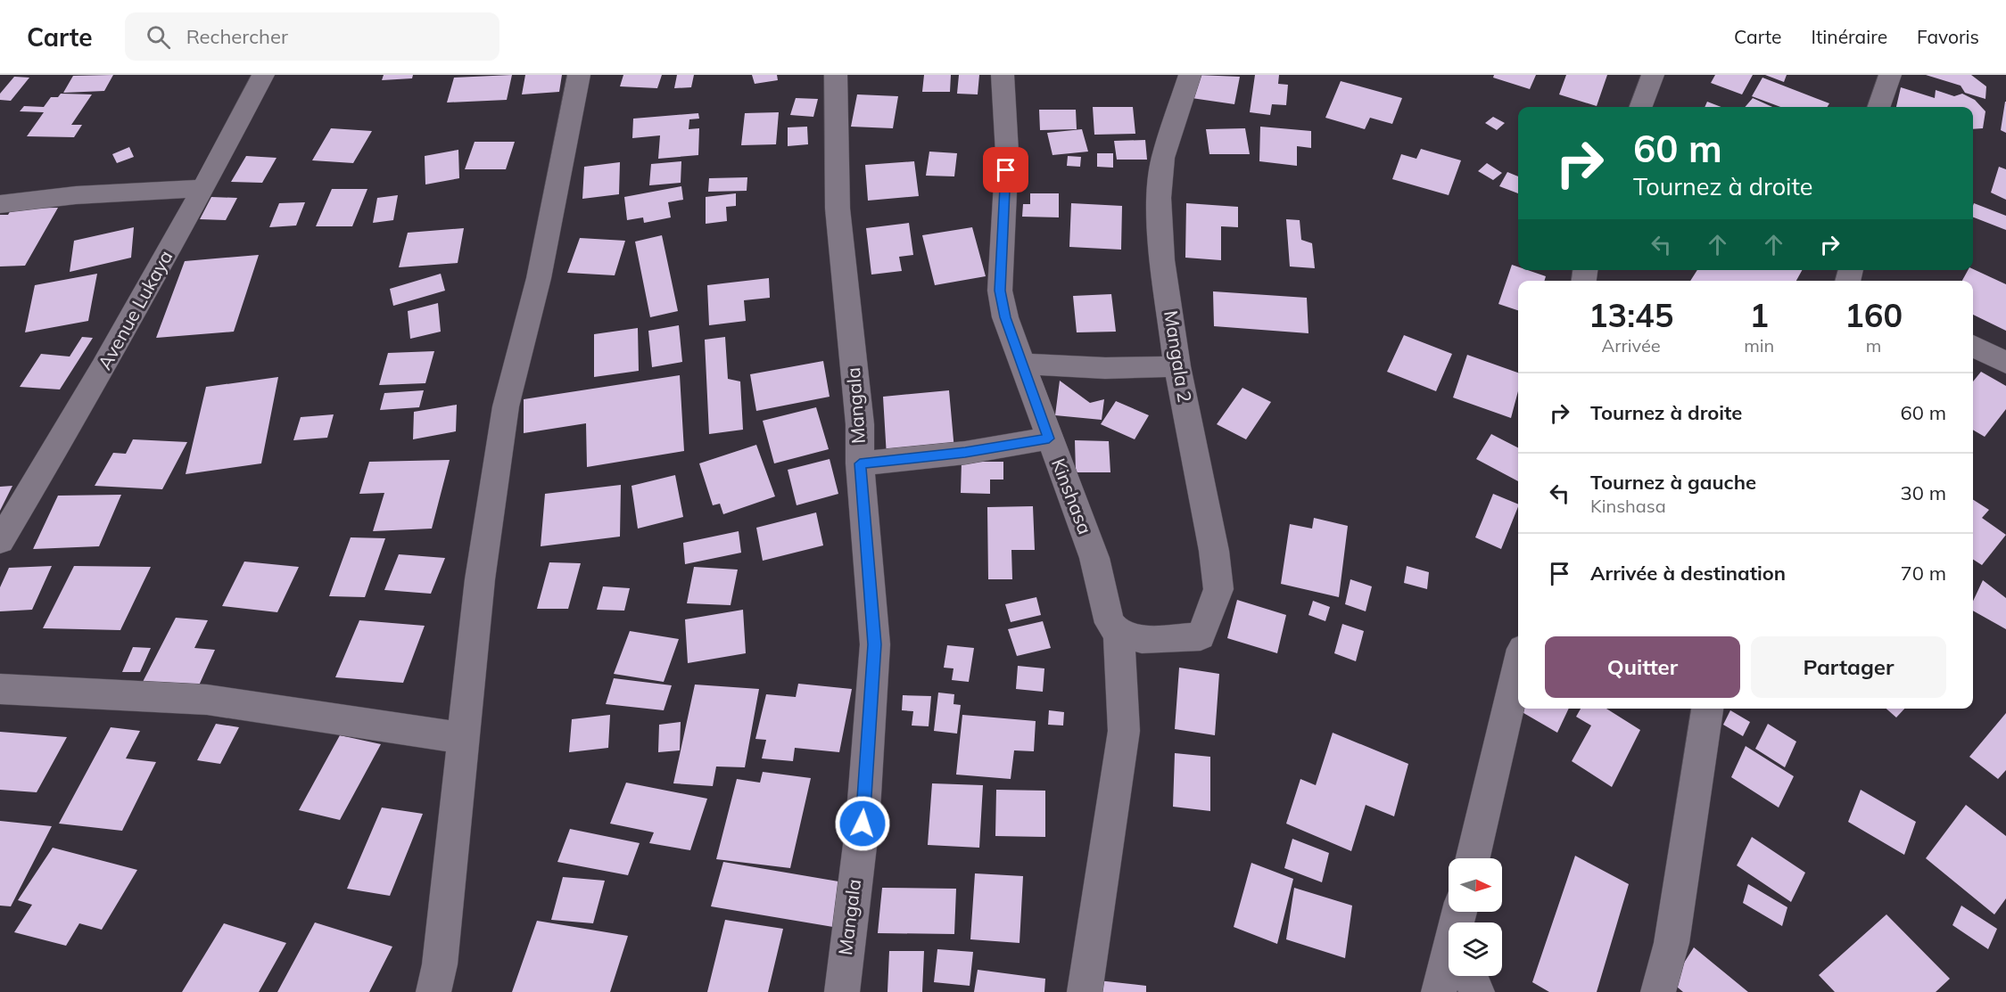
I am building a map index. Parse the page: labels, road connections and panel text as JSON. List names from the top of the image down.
{
  "streets": {
    "street": [
      "Avenue Lukaya",
      "Mangala 2",
      "Mangala",
      "Kinshasa"
    ]
  },
  "crossings": [
    ["Mangala 2", "Kinshasa"]
  ],
  "north": "right",
  "page": {
    "header": "Carte",
    "search": "Rechercher",
    "nav": ["Carte", "Itinéraire", "Favoris"],
    "turn": ["60 m", "Tournez à droite"],
    "eta": [
      "13:45",
      "Arrivée",
      "1",
      "min",
      "160",
      "m"
    ],
    "list": [
      {
        "name": "Tournez à droite",
        "value": "60 m"
      },
      {
        "name": "Tournez à gauche",
        "note": "Kinshasa",
        "value": "30 m"
      },
      {
        "name": "Arrivée à destination",
        "value": "70 m"
      }
    ],
    "buttons": ["Quitter", "Partager"]
  }
}
